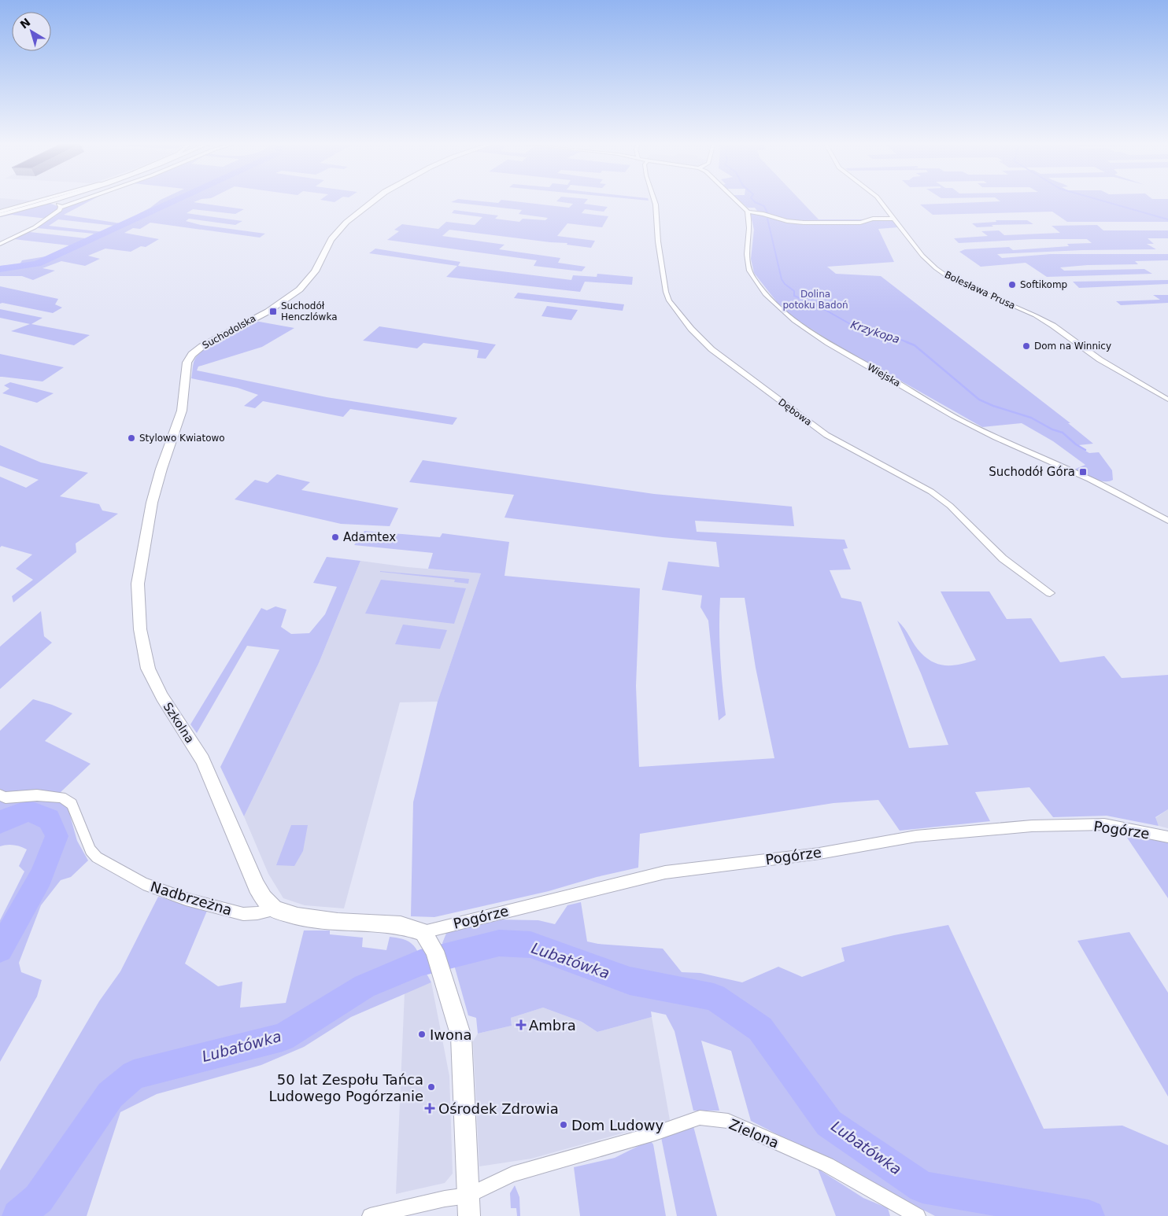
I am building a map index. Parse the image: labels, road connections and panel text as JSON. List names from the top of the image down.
{
  "streets": {
    "street": [
      "Bolesława Prusa",
      "Suchodolska",
      "Wiejska",
      "Dębowa",
      "Szkolna",
      "Pogórze",
      "Nadbrzeżna",
      "Zielona"
    ]
  },
  "crossings": [
    ["Suchodolska", "Szkolna"],
    ["Szkolna", "Nadbrzeżna"],
    ["Pogórze", "Nadbrzeżna"]
  ],
  "water": ["Krzykopa", "Lubatówka"],
  "parks": ["Dolina potoku Badoń"],
  "places": {
    "other": [
      "Softikomp",
      "Dom na Winnicy",
      "Stylowo Kwiatowo",
      "Adamtex",
      "Iwona",
      "50 lat Zespołu Tańca Ludowego Pogórzanie",
      "Dom Ludowy"
    ],
    "transit": ["Suchodół Henczlówka", "Suchodół Góra"],
    "health": ["Ambra", "Ośrodek Zdrowia"]
  },
  "north": "top left"
}
